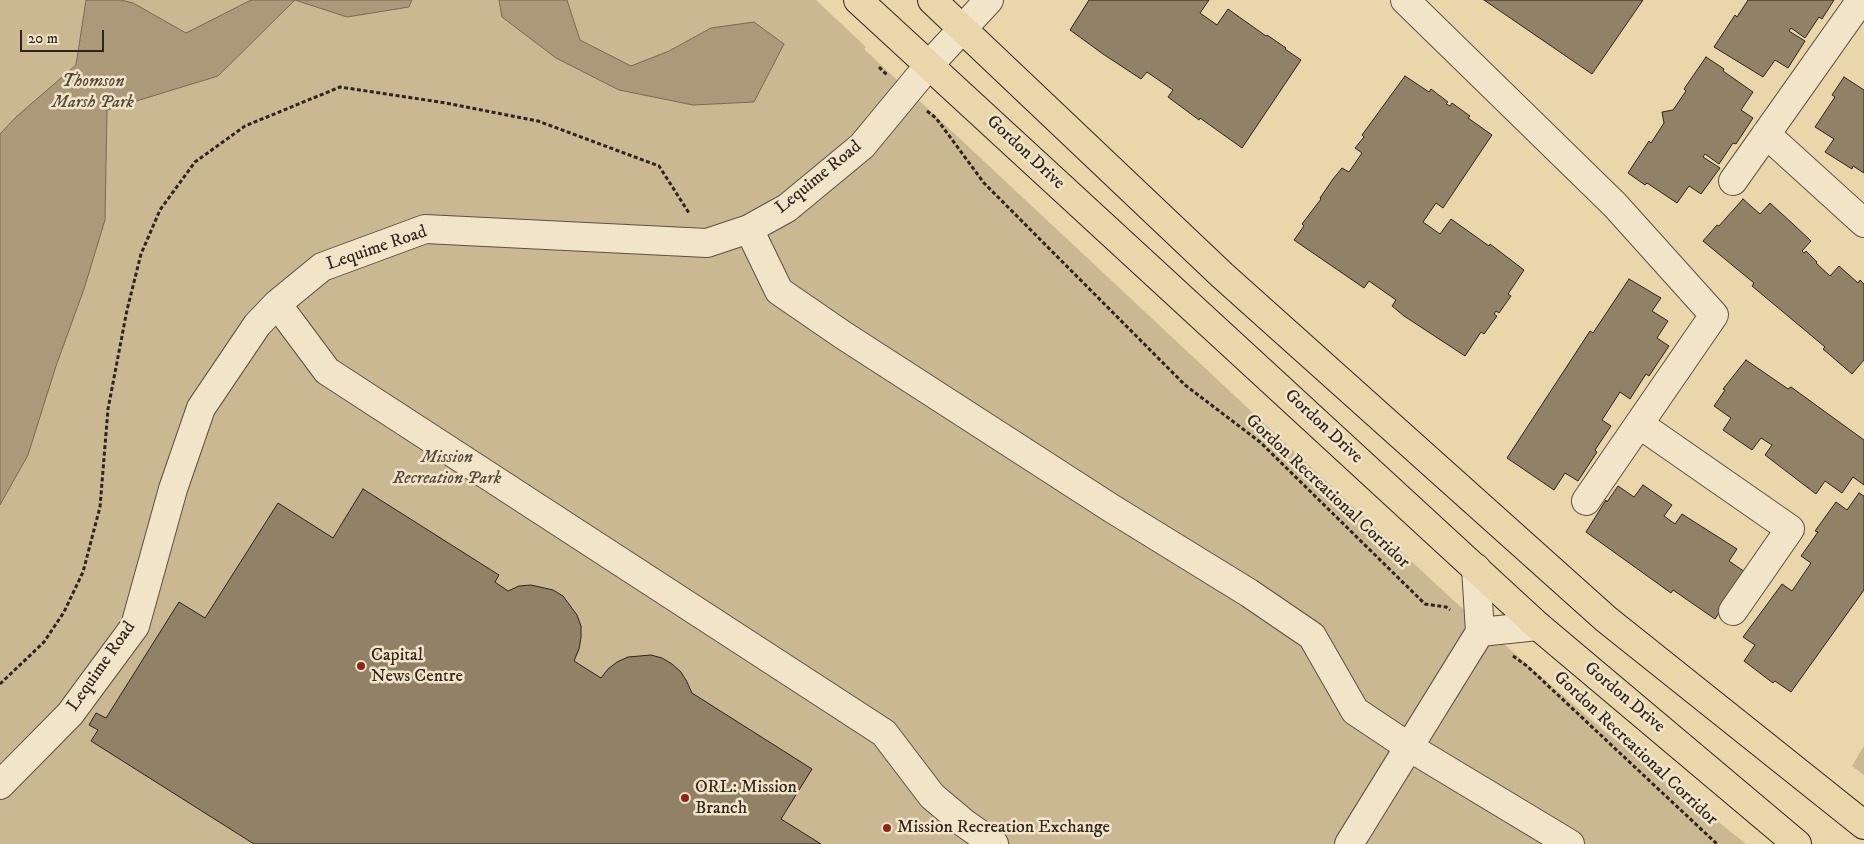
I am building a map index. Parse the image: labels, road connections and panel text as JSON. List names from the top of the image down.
{
  "streets": {
    "main road": ["Gordon Drive"],
    "street": ["Lequime Road"],
    "path": ["Gordon Recreational Corridor"]
  },
  "crossings": [
    ["Gordon Drive", "Lequime Road"],
    ["Lequime Road", "Gordon Recreational Corridor"]
  ],
  "parks": ["Thomson Marsh Park", "Mission Recreation Park"],
  "places": ["Capital News Centre", "ORL: Mission Branch", "Mission Recreation Exchange"],
  "scale_bar": "20 m"
}
